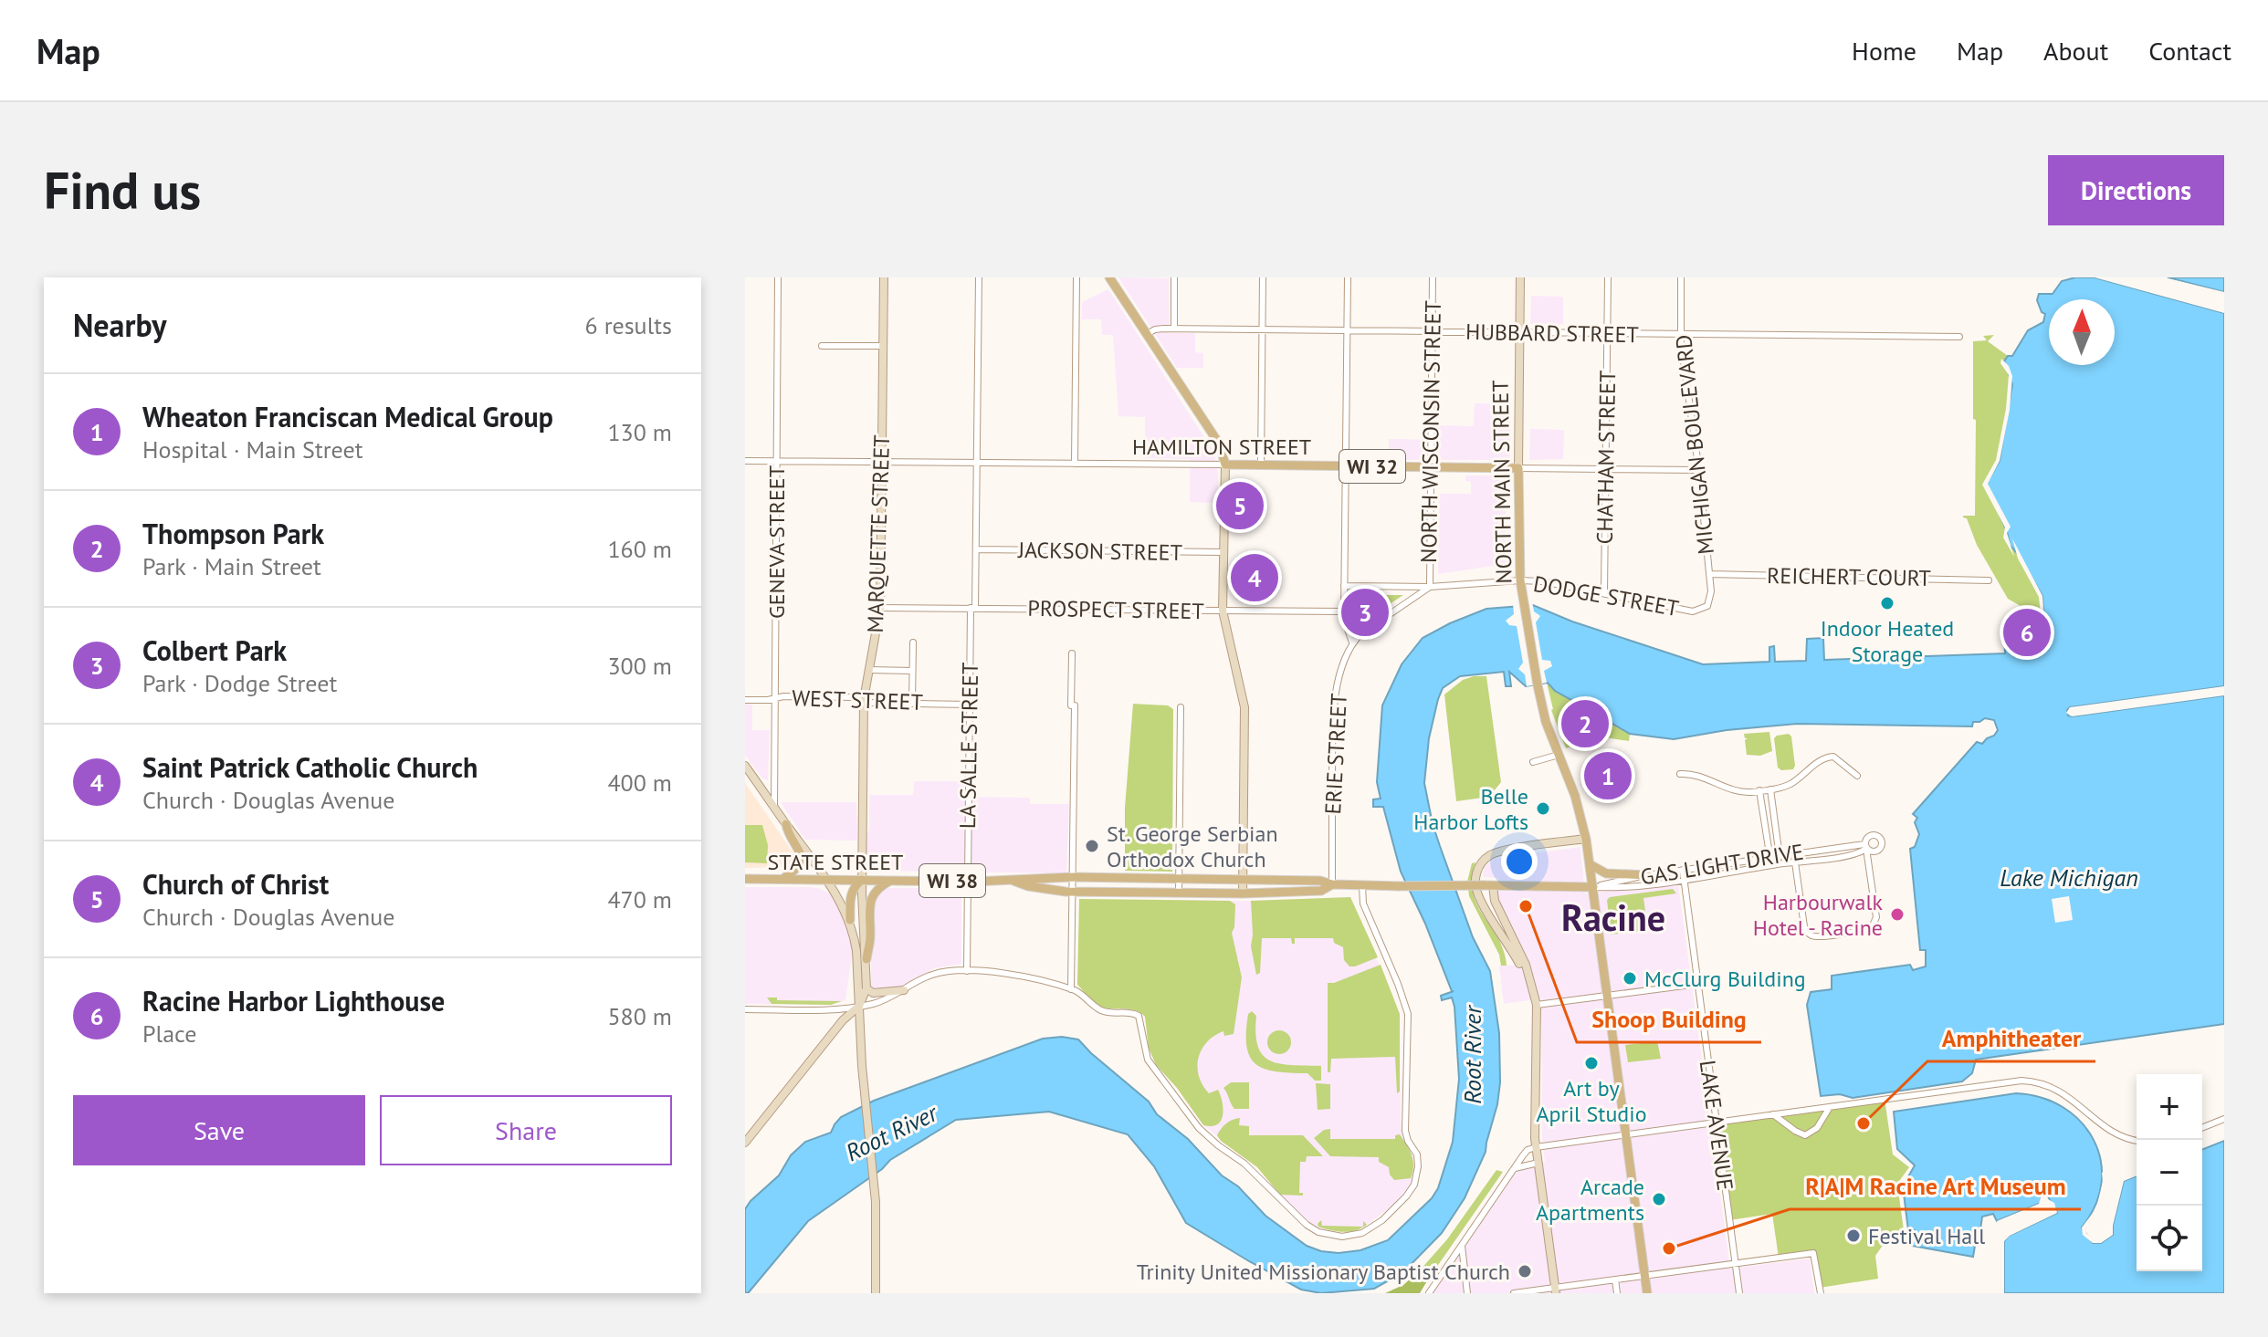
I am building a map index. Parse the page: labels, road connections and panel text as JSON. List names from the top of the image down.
{
  "streets": {
    "main road": [
      "HAMILTON STREET",
      "WI 32",
      "NORTH MAIN STREET",
      "STATE STREET",
      "WI 38"
    ],
    "street": [
      "HUBBARD STREET",
      "NORTH WISCONSIN STREET",
      "MICHIGAN BOULEVARD",
      "CHATHAM STREET",
      "MARQUETTE STREET",
      "GENEVA STREET",
      "JACKSON STREET",
      "REICHERT COURT",
      "DODGE STREET",
      "PROSPECT STREET",
      "WEST STREET",
      "LA SALLE STREET",
      "ERIE STREET",
      "GAS LIGHT DRIVE",
      "LAKE AVENUE"
    ]
  },
  "crossings": [
    ["HUBBARD STREET", "NORTH WISCONSIN STREET"],
    ["HUBBARD STREET", "MICHIGAN BOULEVARD"],
    ["HUBBARD STREET", "CHATHAM STREET"],
    ["HUBBARD STREET", "NORTH MAIN STREET"],
    ["NORTH WISCONSIN STREET", "HAMILTON STREET"],
    ["NORTH WISCONSIN STREET", "DODGE STREET"],
    ["MICHIGAN BOULEVARD", "HAMILTON STREET"],
    ["MICHIGAN BOULEVARD", "REICHERT COURT"],
    ["MICHIGAN BOULEVARD", "DODGE STREET"],
    ["HAMILTON STREET", "CHATHAM STREET"],
    ["HAMILTON STREET", "NORTH MAIN STREET"],
    ["HAMILTON STREET", "MARQUETTE STREET"],
    ["HAMILTON STREET", "GENEVA STREET"],
    ["HAMILTON STREET", "LA SALLE STREET"],
    ["CHATHAM STREET", "DODGE STREET"],
    ["NORTH MAIN STREET", "DODGE STREET"],
    ["NORTH MAIN STREET", "STATE STREET"],
    ["NORTH MAIN STREET", "GAS LIGHT DRIVE"],
    ["MARQUETTE STREET", "GENEVA STREET"],
    ["MARQUETTE STREET", "PROSPECT STREET"],
    ["MARQUETTE STREET", "WEST STREET"],
    ["MARQUETTE STREET", "STATE STREET"],
    ["GENEVA STREET", "WEST STREET"],
    ["JACKSON STREET", "LA SALLE STREET"],
    ["PROSPECT STREET", "LA SALLE STREET"],
    ["WEST STREET", "LA SALLE STREET"],
    ["LA SALLE STREET", "STATE STREET"],
    ["ERIE STREET", "STATE STREET"],
    ["STATE STREET", "GAS LIGHT DRIVE"],
    ["GAS LIGHT DRIVE", "LAKE AVENUE"]
  ],
  "districts": ["Racine"],
  "water": ["Lake Michigan", "Root River"],
  "places": [
    "Indoor Heated Storage",
    "Belle Harbor Lofts",
    "St. George Serbian Orthodox Church",
    "Shoop Building",
    "Harbourwalk Hotel - Racine",
    "McClurg Building",
    "Art by April Studio",
    "Amphitheater",
    "Arcade Apartments",
    "Festival Hall",
    "R|A|M Racine Art Museum",
    "Trinity United Missionary Baptist Church"
  ],
  "north": "top",
  "page": {
    "header": "Map",
    "nav": [
      "Home",
      "Map",
      "About",
      "Contact"
    ],
    "buttons": [
      "Directions",
      ["Save", "Share"]
    ],
    "title": "Find us",
    "heading": ["Nearby", "6 results"],
    "list": [
      {
        "mark": "1",
        "name": "Wheaton Franciscan Medical Group",
        "note": "Hospital · Main Street",
        "value": "130 m"
      },
      {
        "mark": "2",
        "name": "Thompson Park",
        "note": "Park · Main Street",
        "value": "160 m"
      },
      {
        "mark": "3",
        "name": "Colbert Park",
        "note": "Park · Dodge Street",
        "value": "300 m"
      },
      {
        "mark": "4",
        "name": "Saint Patrick Catholic Church",
        "note": "Church · Douglas Avenue",
        "value": "400 m"
      },
      {
        "mark": "5",
        "name": "Church of Christ",
        "note": "Church · Douglas Avenue",
        "value": "470 m"
      },
      {
        "mark": "6",
        "name": "Racine Harbor Lighthouse",
        "note": "Place",
        "value": "580 m"
      }
    ],
    "pins": [
      "5",
      "4",
      "3",
      "6",
      "2",
      "1"
    ],
    "map_buttons": ["+", "−"]
  }
}
